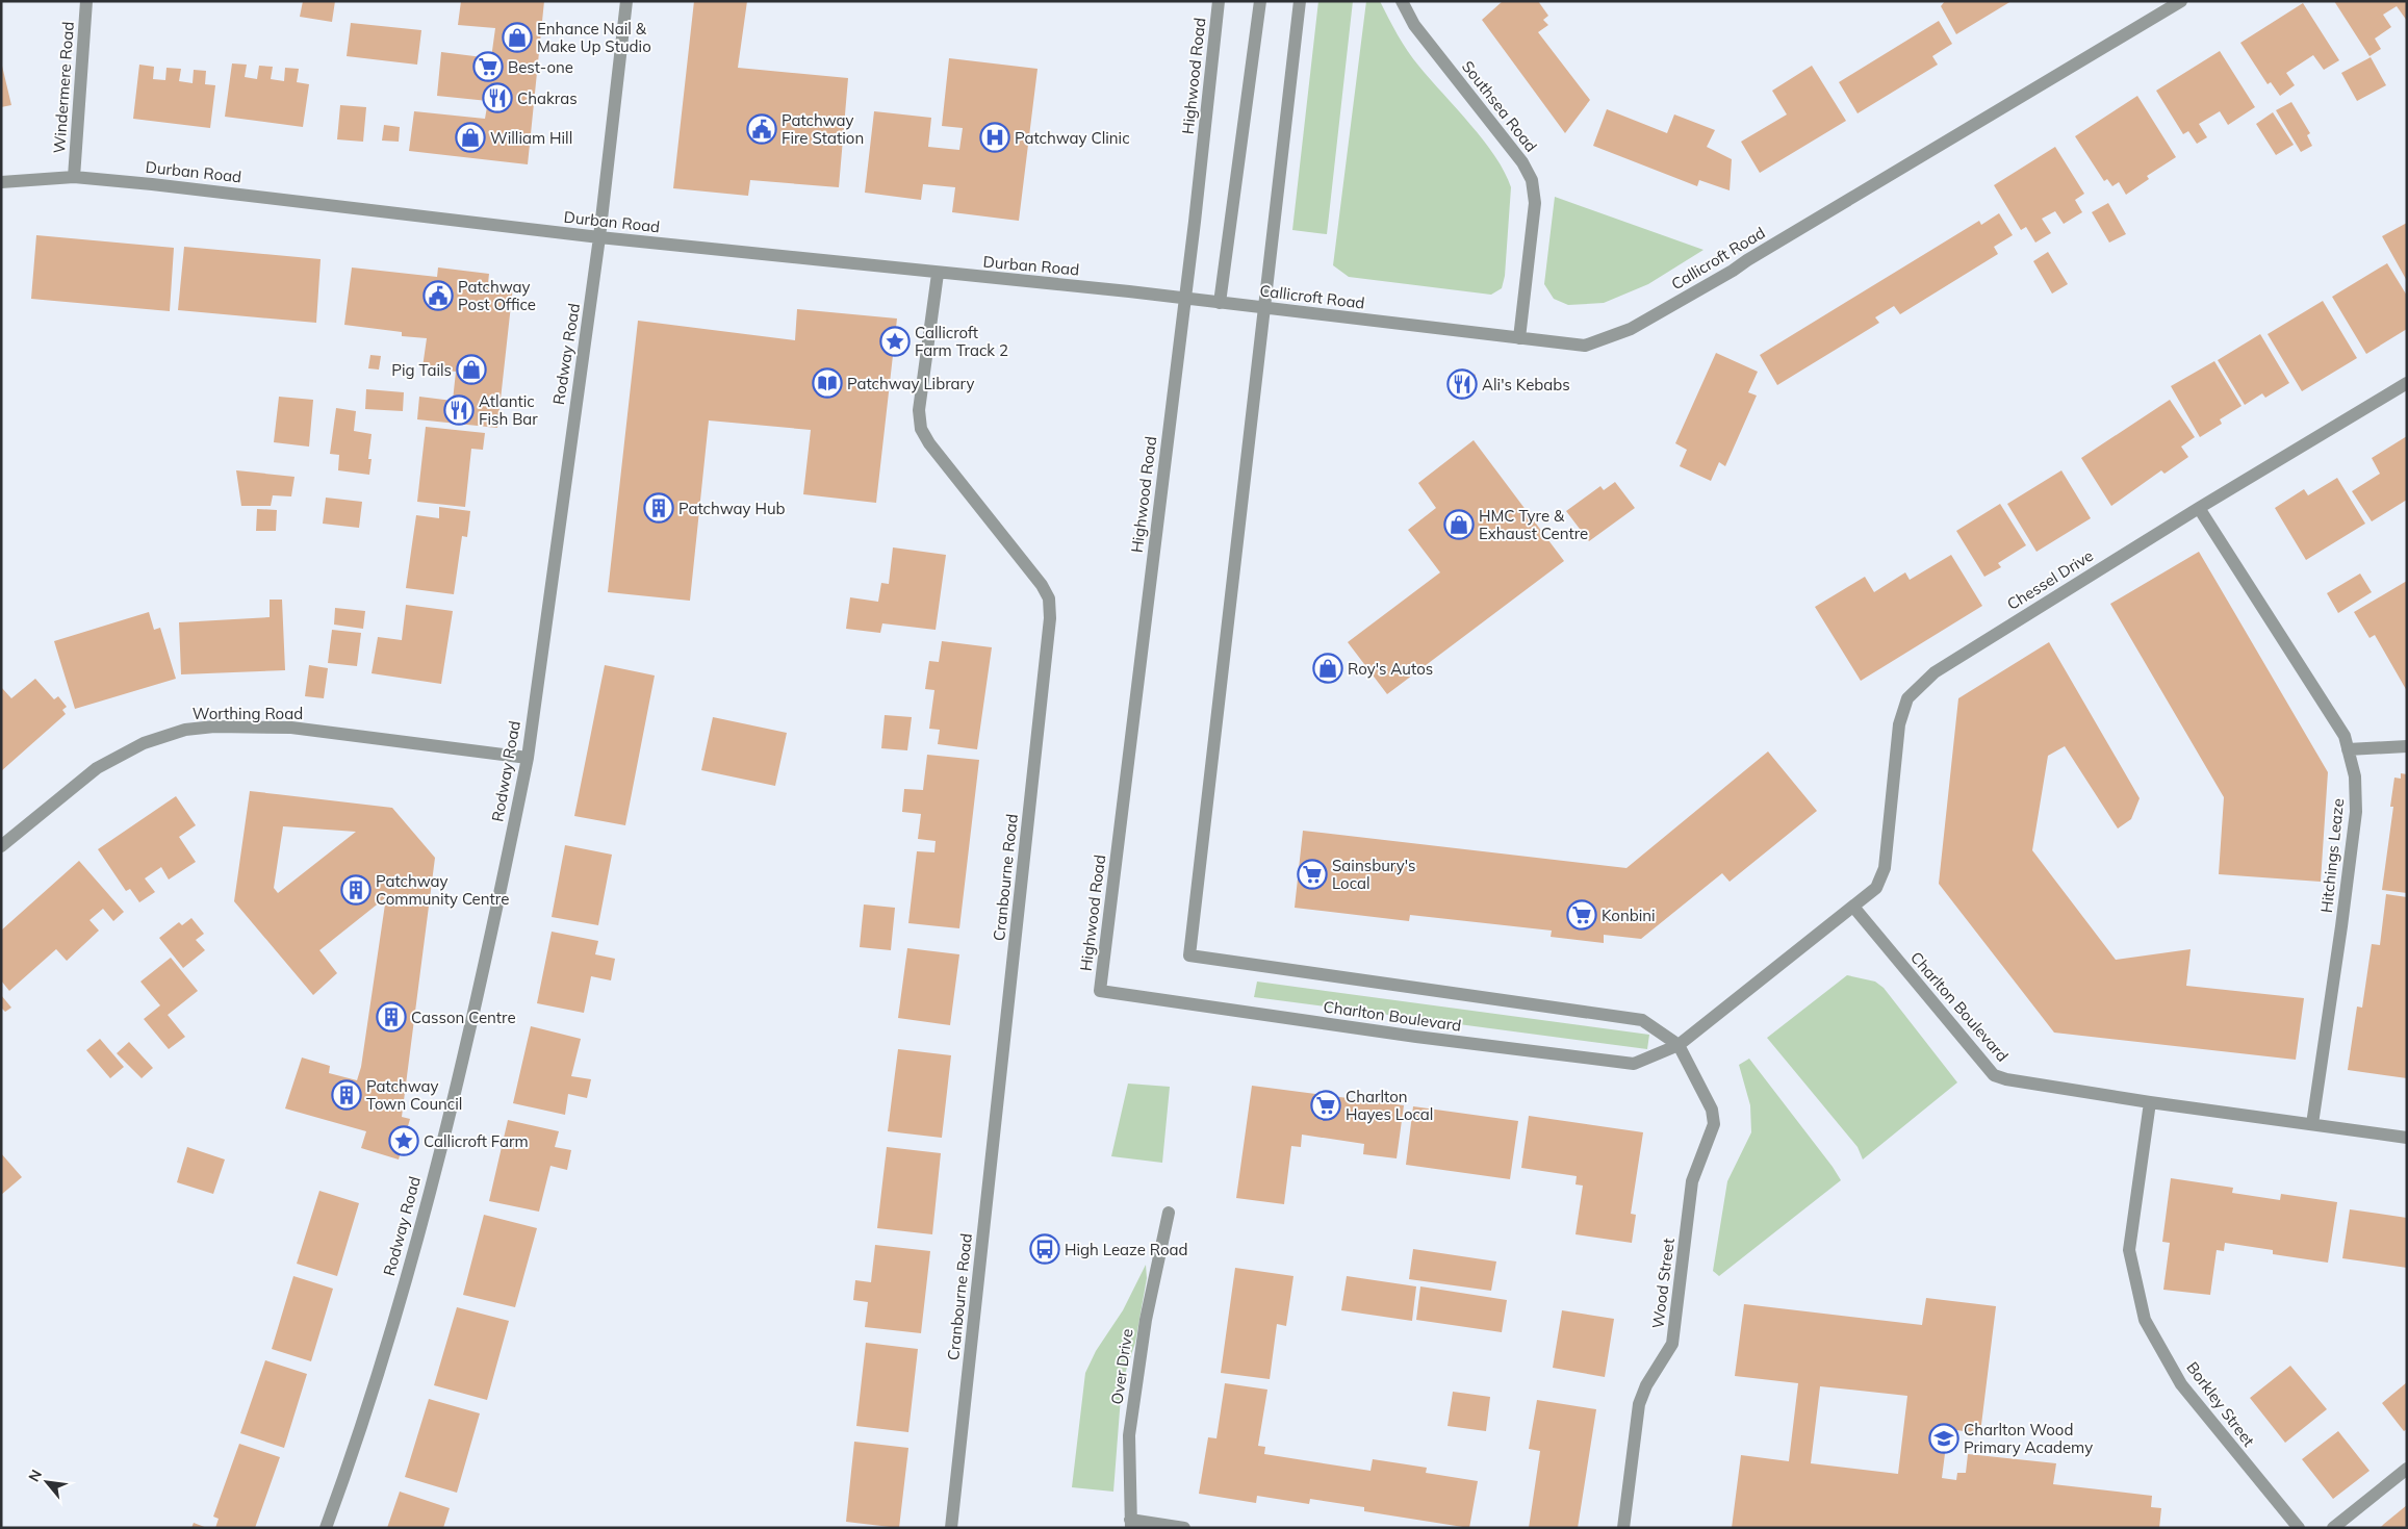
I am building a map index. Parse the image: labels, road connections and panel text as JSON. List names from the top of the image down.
{
  "streets": {
    "street": [
      "Highwood Road",
      "Windermere Road",
      "Southsea Road",
      "Durban Road",
      "Callicroft Road",
      "Rodway Road",
      "Chessel Drive",
      "Worthing Road",
      "Hitchings Leaze",
      "Cranbourne Road",
      "Charlton Boulevard",
      "Wood Street",
      "Over Drive",
      "Borkley Street"
    ]
  },
  "crossings": [
    ["Highwood Road", "Durban Road"],
    ["Highwood Road", "Charlton Boulevard"],
    ["Windermere Road", "Durban Road"],
    ["Southsea Road", "Callicroft Road"],
    ["Durban Road", "Callicroft Road"],
    ["Durban Road", "Rodway Road"],
    ["Durban Road", "Cranbourne Road"],
    ["Callicroft Road", "Charlton Boulevard"],
    ["Rodway Road", "Worthing Road"],
    ["Chessel Drive", "Hitchings Leaze"],
    ["Chessel Drive", "Charlton Boulevard"],
    ["Hitchings Leaze", "Charlton Boulevard"],
    ["Charlton Boulevard", "Wood Street"],
    ["Charlton Boulevard", "Borkley Street"]
  ],
  "places": {
    "shop": [
      "Enhance Nail & Make Up Studio",
      "William Hill",
      "Pig Tails",
      "HMC Tyre & Exhaust Centre",
      "Roy's Autos"
    ],
    "supermarket": [
      "Best-one",
      "Sainsbury's Local",
      "Konbini",
      "Charlton Hayes Local"
    ],
    "restaurant": ["Chakras", "Ali's Kebabs", "Atlantic Fish Bar"],
    "public building": ["Patchway Fire Station", "Patchway Post Office"],
    "hospital": ["Patchway Clinic"],
    "place": ["Callicroft Farm Track 2", "Callicroft Farm"],
    "library": ["Patchway Library"],
    "building": [
      "Patchway Hub",
      "Patchway Community Centre",
      "Casson Centre",
      "Patchway Town Council"
    ],
    "bus stop": ["High Leaze Road"],
    "school or university": ["Charlton Wood Primary Academy"]
  },
  "north": "top left"
}
